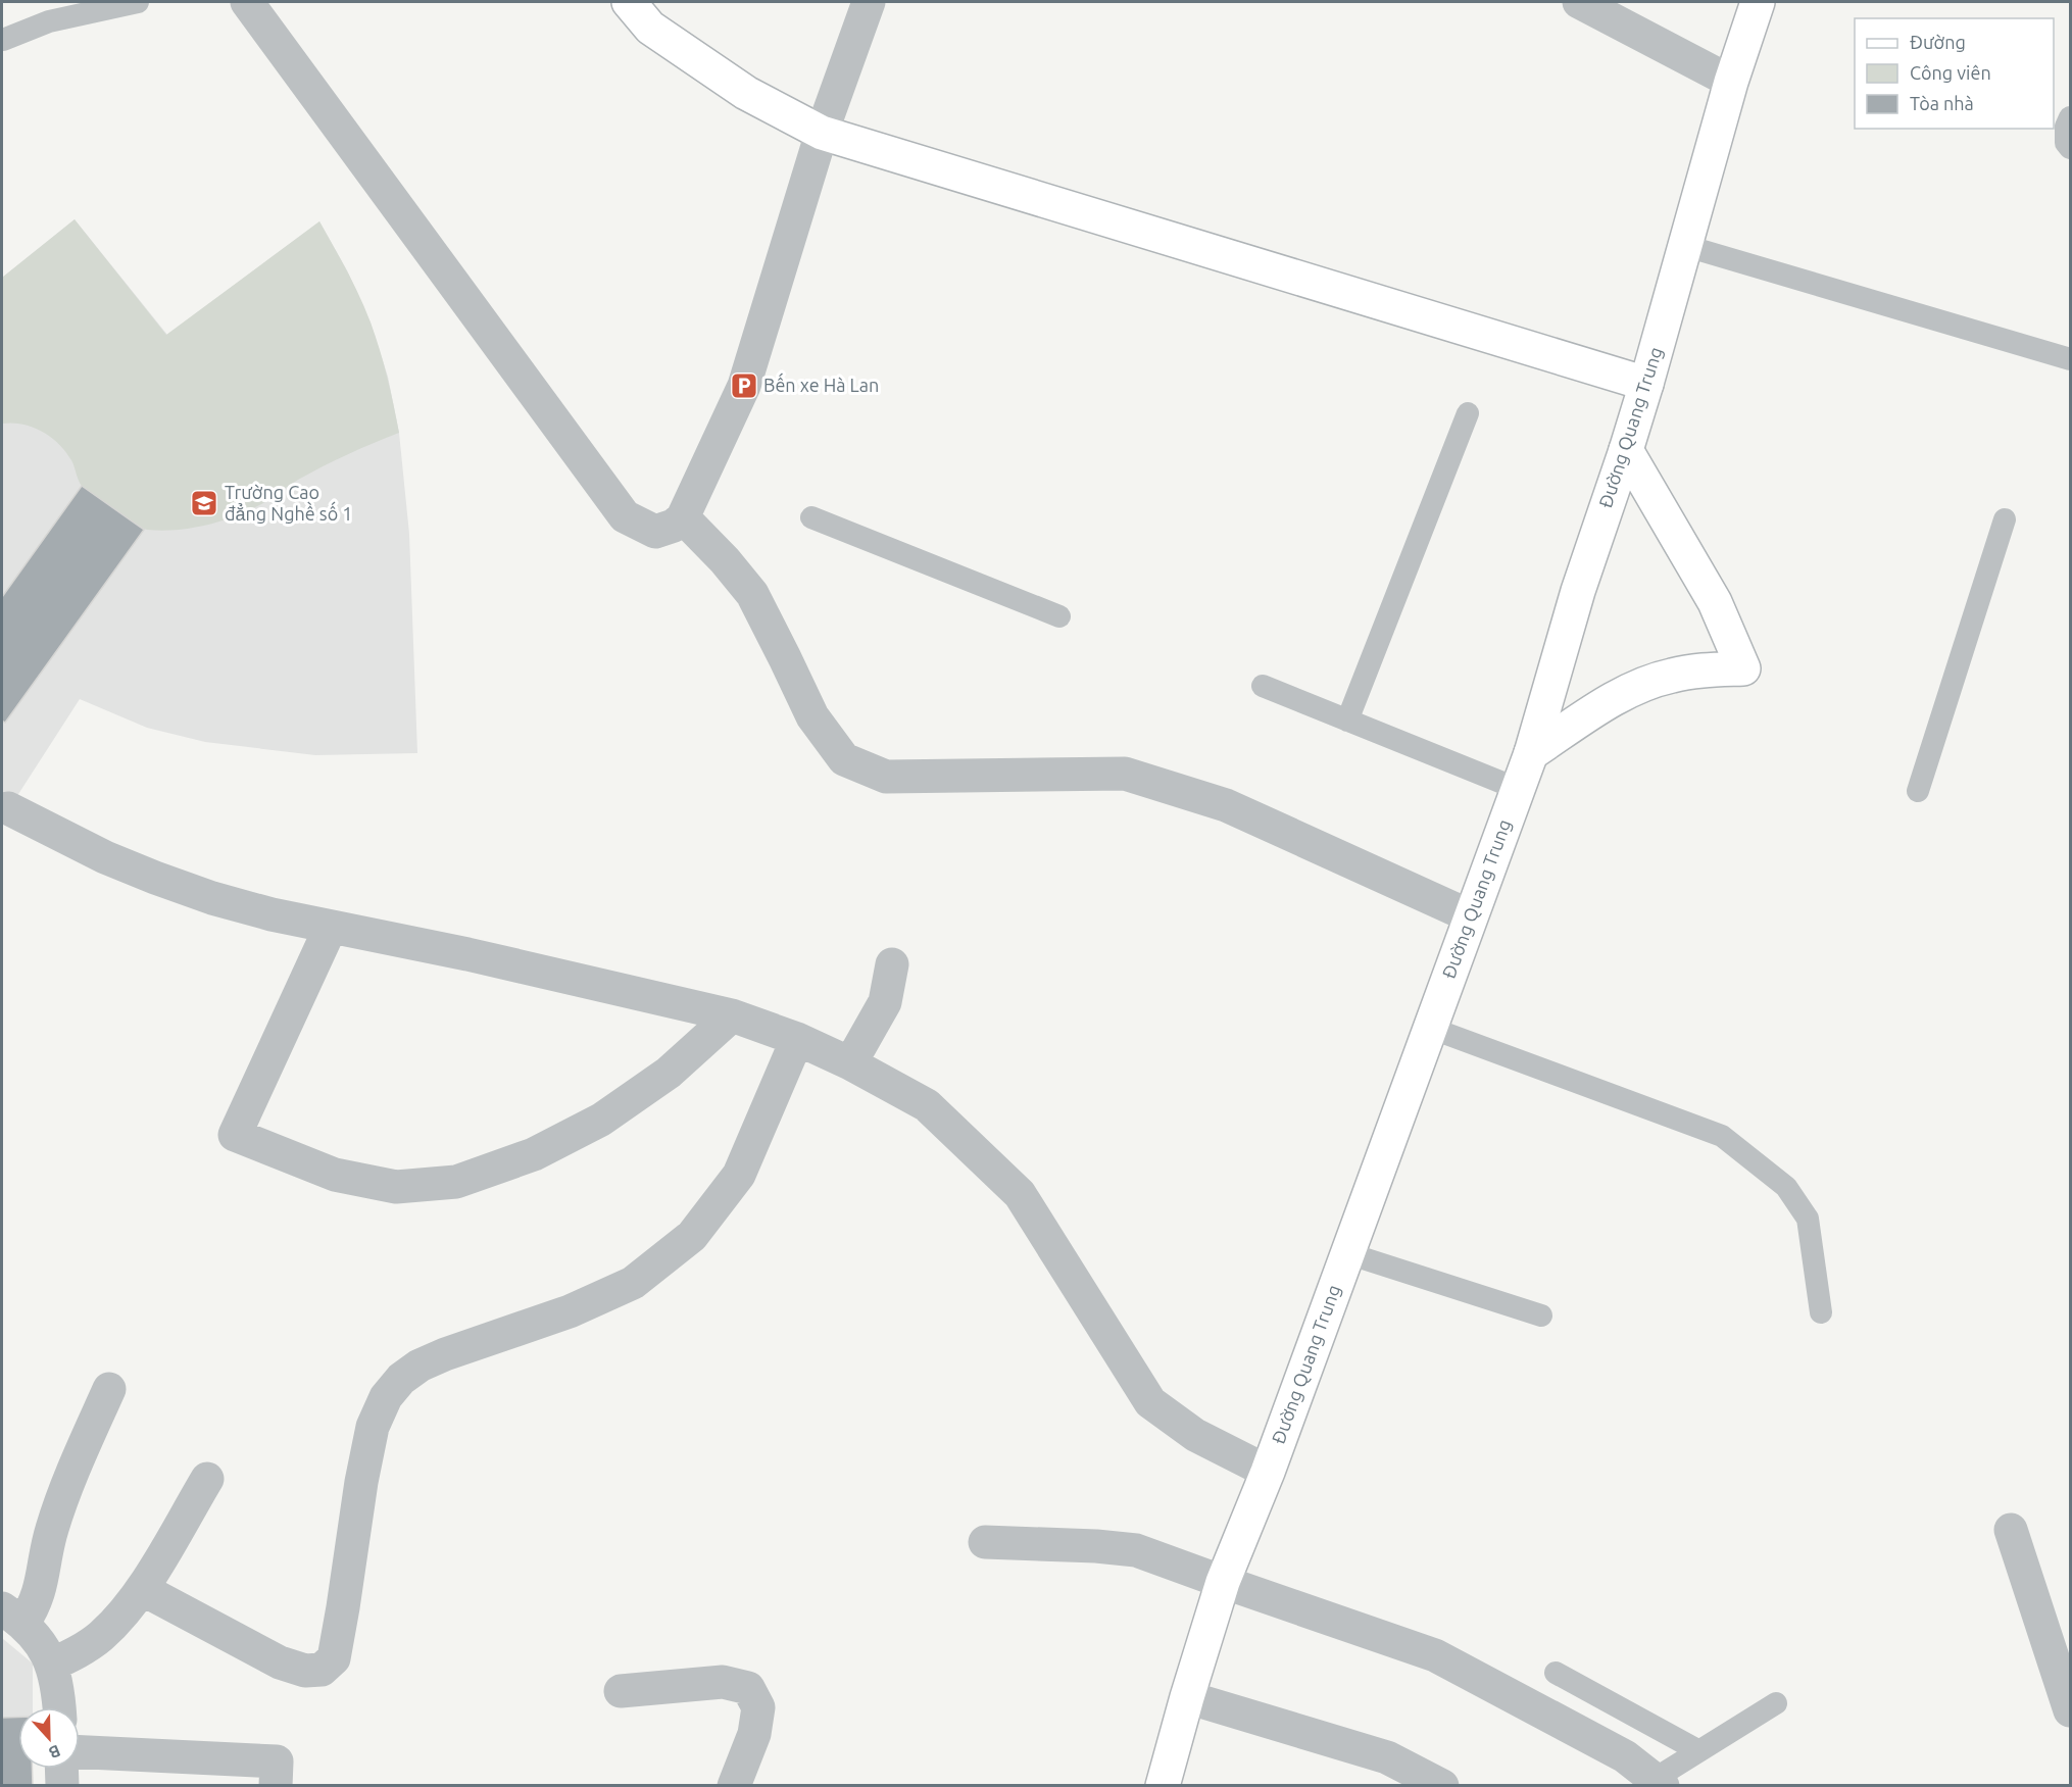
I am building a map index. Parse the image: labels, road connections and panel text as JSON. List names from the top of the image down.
{
  "streets": {
    "main road": ["Đường Quang Trung"]
  },
  "places": {
    "parking": ["Bến xe Hà Lan"],
    "school or university": ["Trường Cao đẳng Nghề số 1"]
  },
  "legend": ["Đường", "Công viên", "Tòa nhà"],
  "north": "bottom"
}
